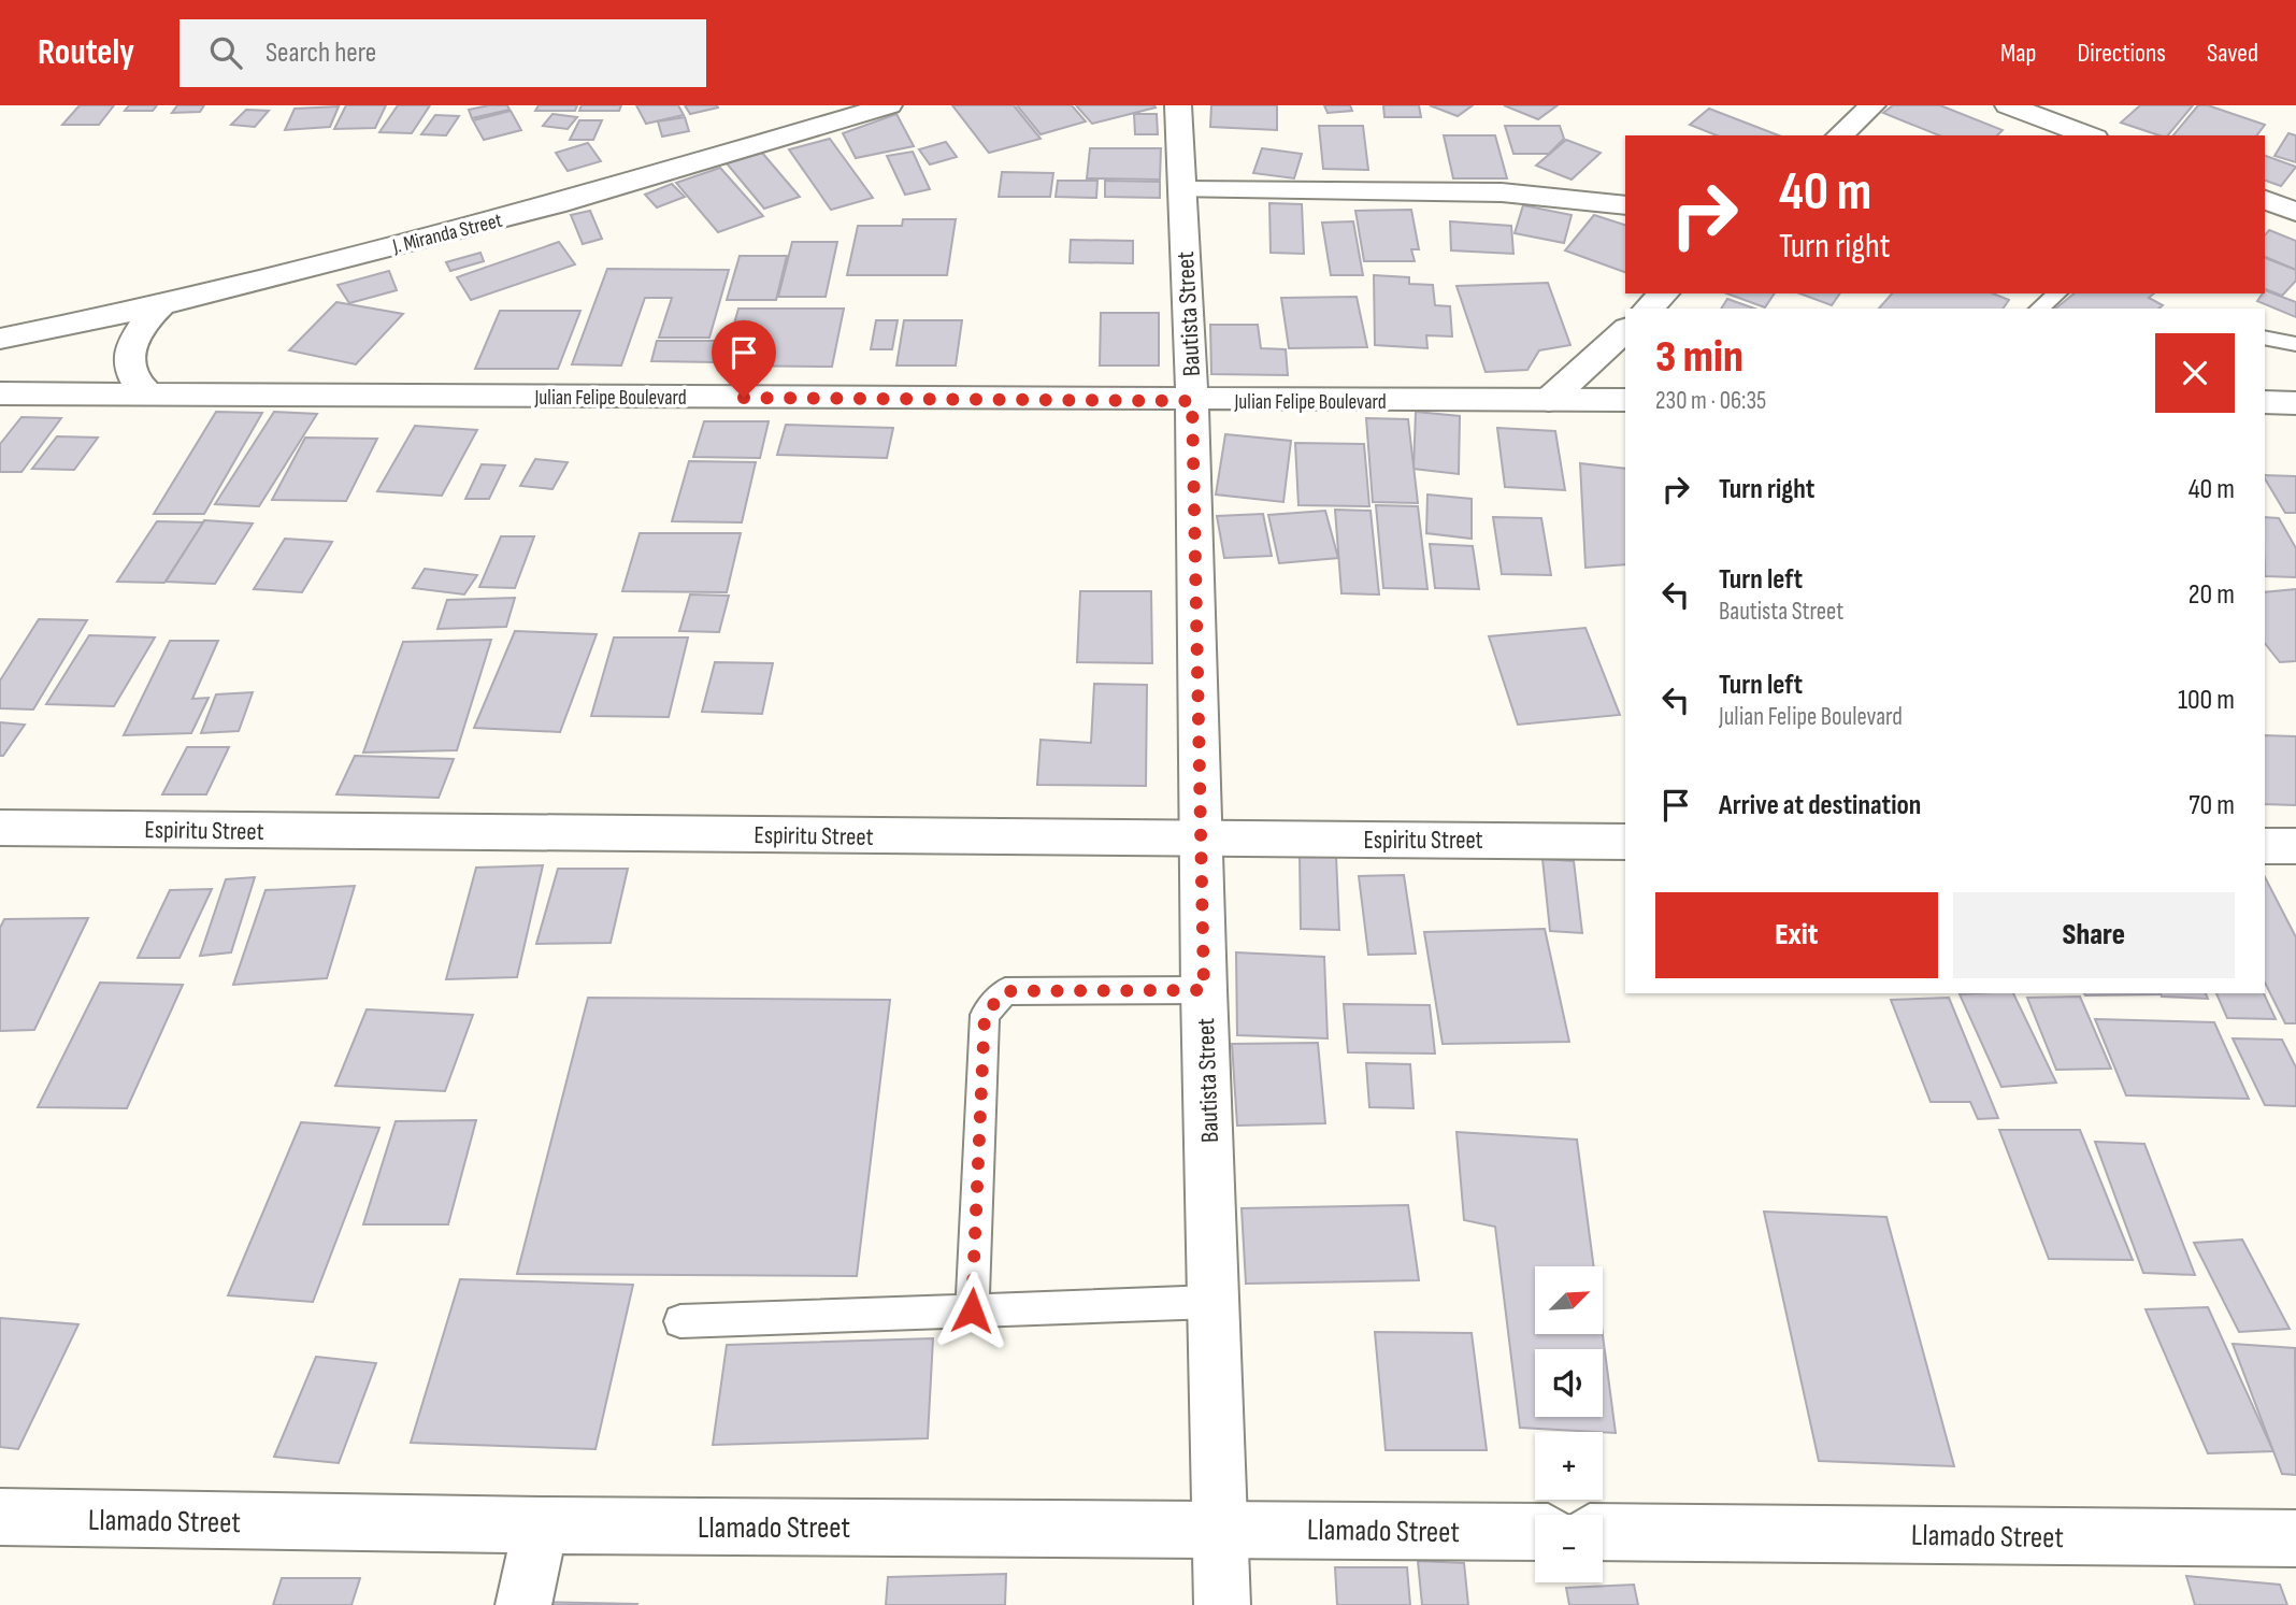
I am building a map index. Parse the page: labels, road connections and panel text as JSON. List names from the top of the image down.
{
  "streets": {
    "street": [
      "J. Miranda Street",
      "Bautista Street",
      "Julian Felipe Boulevard",
      "Espiritu Street",
      "Llamado Street"
    ]
  },
  "crossings": [
    ["Bautista Street", "Julian Felipe Boulevard"],
    ["Bautista Street", "Espiritu Street"],
    ["Bautista Street", "Llamado Street"]
  ],
  "north": "top right",
  "page": {
    "header": "Routely",
    "search": "Search here",
    "nav": ["Map", "Directions", "Saved"],
    "turn": ["40 m", "Turn right"],
    "heading": ["3 min", "230 m · 06:35"],
    "list": [
      {
        "name": "Turn right",
        "value": "40 m"
      },
      {
        "name": "Turn left",
        "note": "Bautista Street",
        "value": "20 m"
      },
      {
        "name": "Turn left",
        "note": "Julian Felipe Boulevard",
        "value": "100 m"
      },
      {
        "name": "Arrive at destination",
        "value": "70 m"
      }
    ],
    "buttons": ["Exit", "Share"],
    "map_buttons": ["+", "−"]
  }
}
